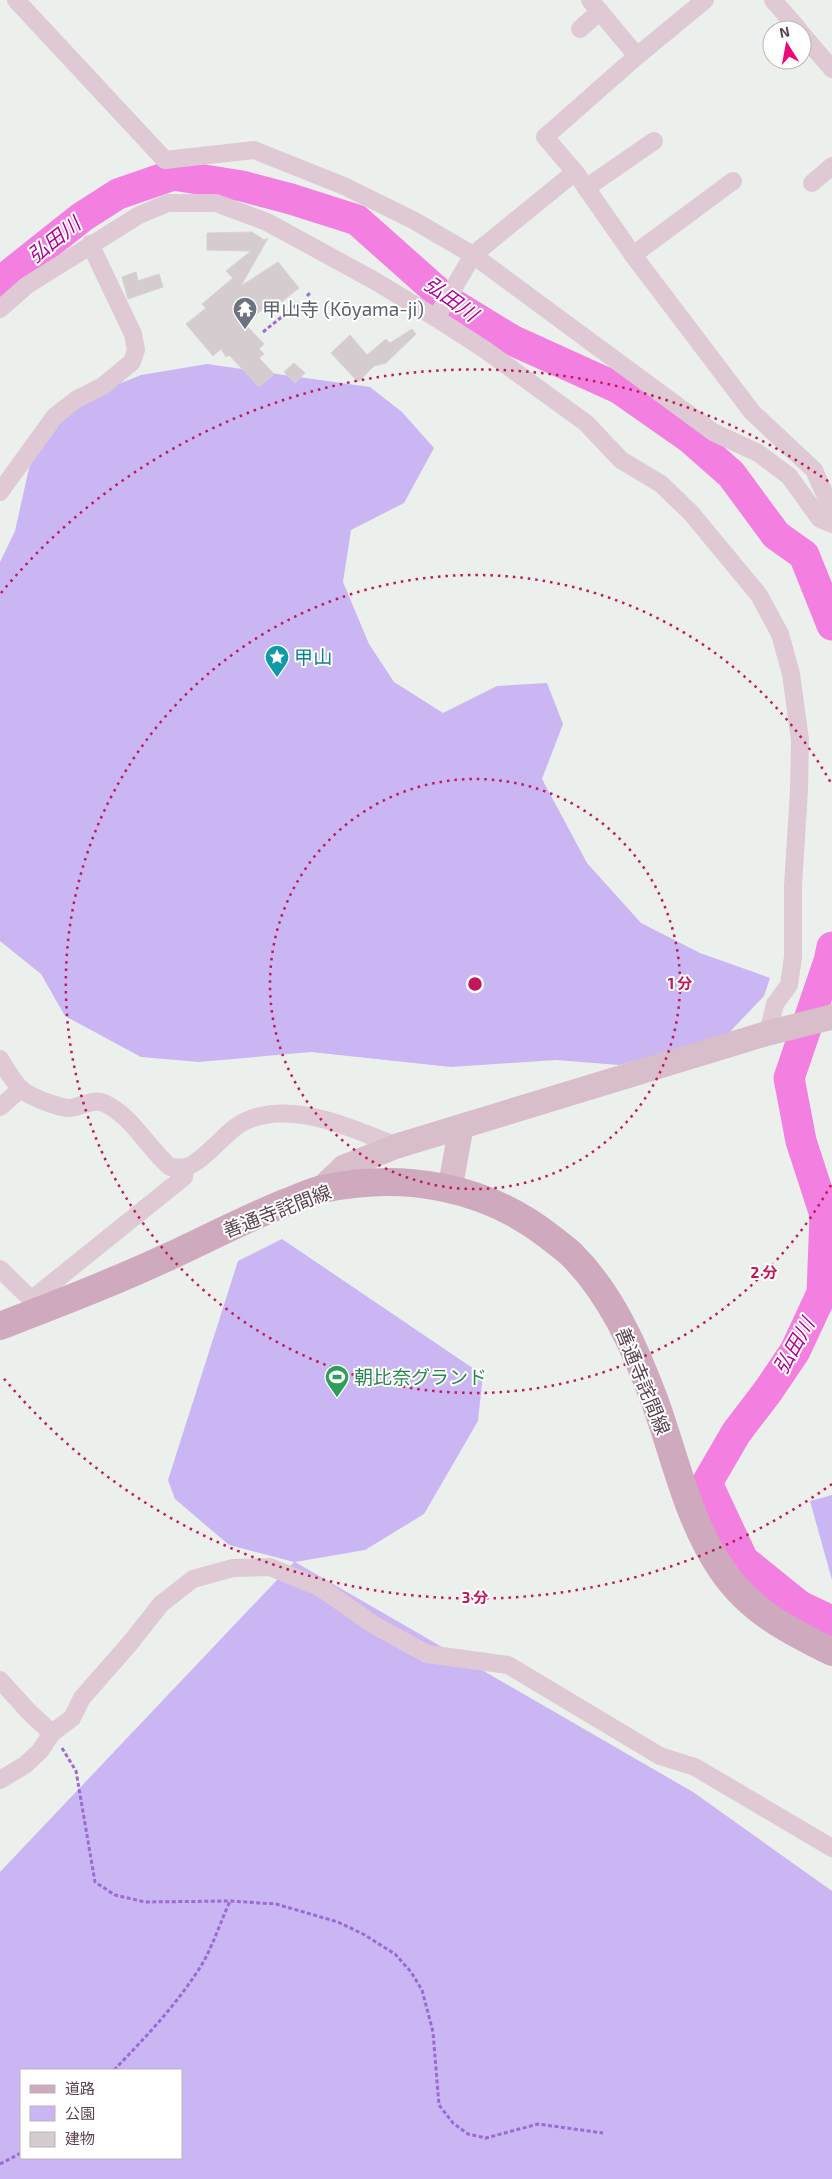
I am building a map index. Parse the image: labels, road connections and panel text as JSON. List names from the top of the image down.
{
  "streets": {
    "main road": ["善通寺詫間線"]
  },
  "water": ["弘田川"],
  "places": {
    "temple": ["甲山寺 (Kōyama-ji)"],
    "place": ["甲山"],
    "sports": ["朝比奈グランド"]
  },
  "legend": ["道路", "公園", "建物"],
  "north": "top",
  "rings": ["1 分", "2 分", "3 分"]
}
